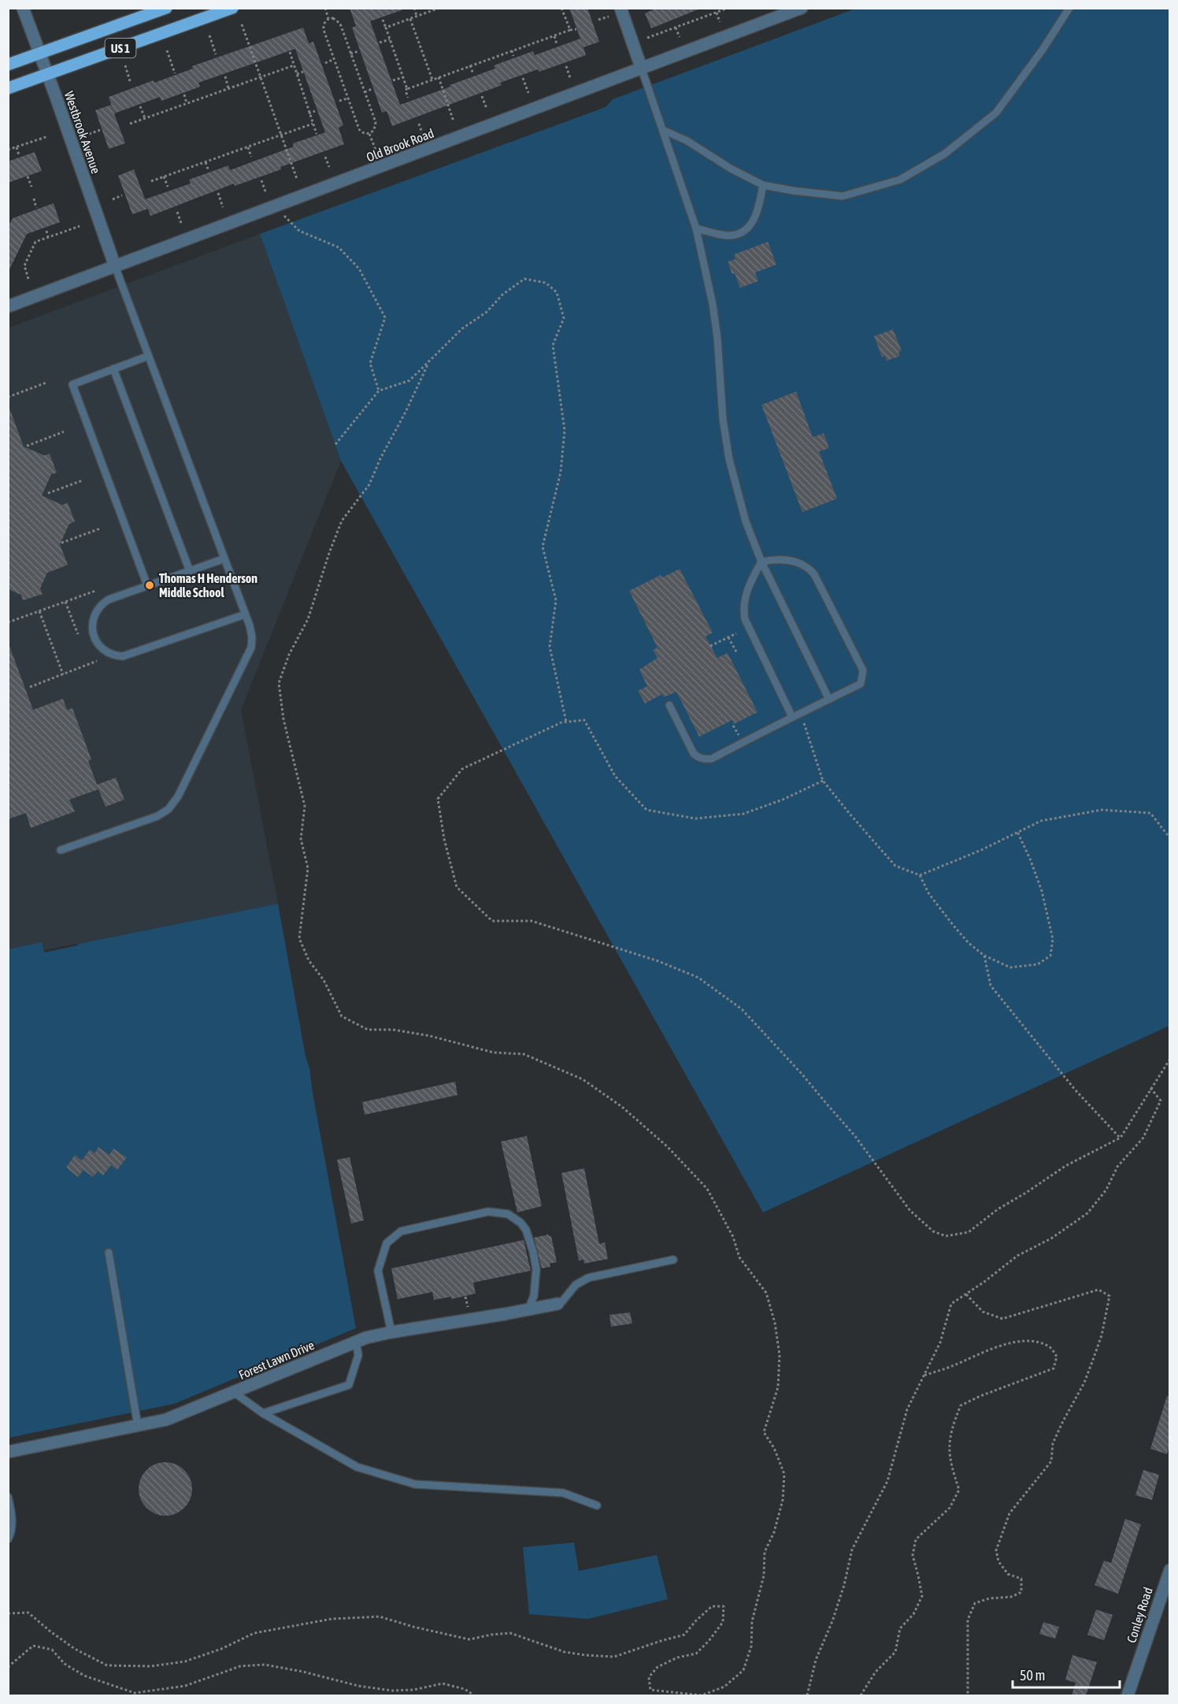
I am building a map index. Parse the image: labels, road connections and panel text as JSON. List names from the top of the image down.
{
  "streets": {
    "main road": ["US 1"],
    "street": [
      "Westbrook Avenue",
      "Old Brook Road",
      "Forest Lawn Drive",
      "Conley Road"
    ]
  },
  "crossings": [
    ["US 1", "Westbrook Avenue"],
    ["Westbrook Avenue", "Old Brook Road"]
  ],
  "places": ["Thomas H Henderson Middle School"],
  "scale_bar": "50 m"
}
